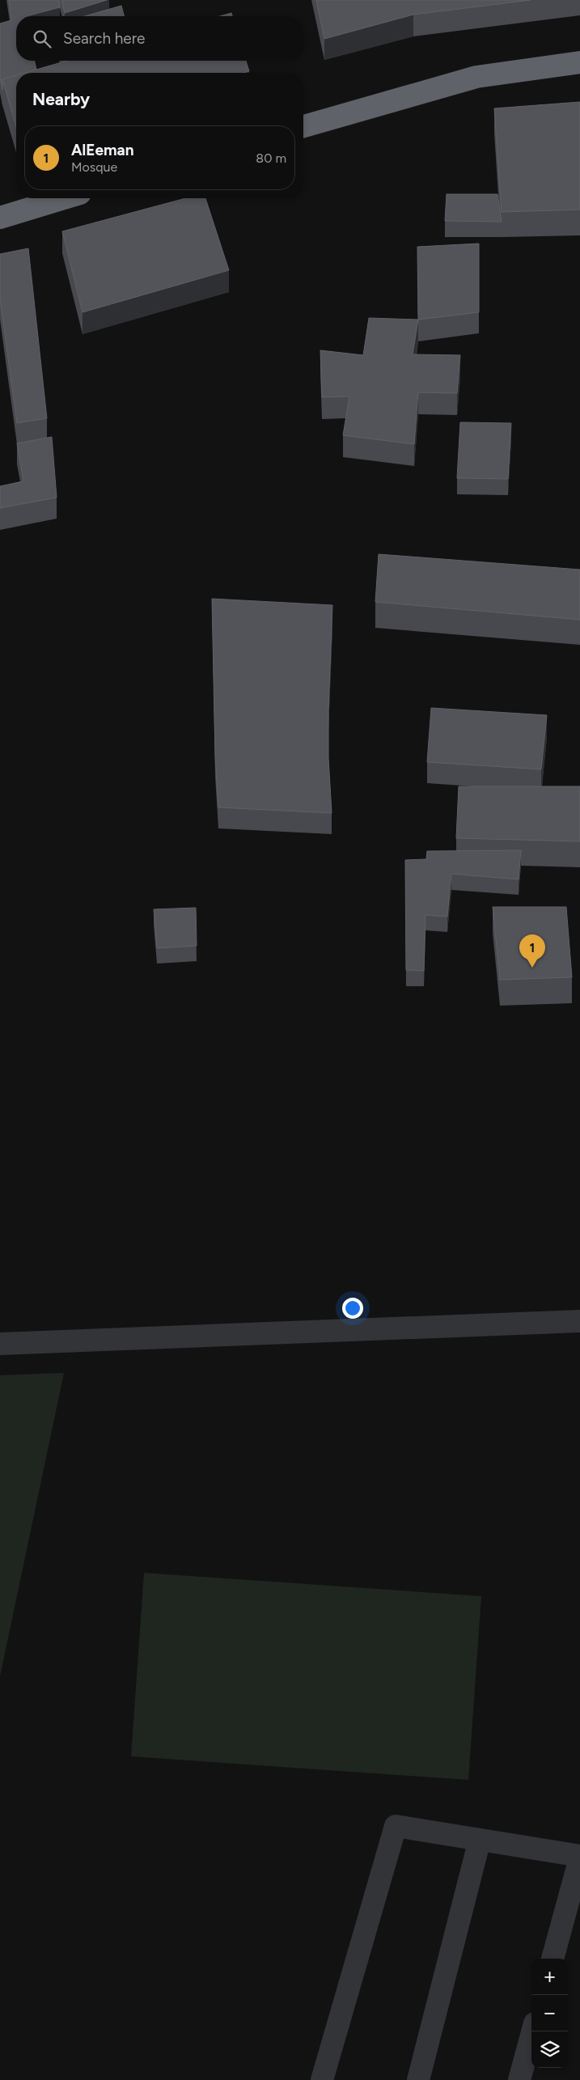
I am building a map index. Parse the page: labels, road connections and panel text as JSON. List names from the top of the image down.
{
  "page": {
    "search": "Search here",
    "heading": "Nearby",
    "list": [
      {
        "mark": "1",
        "name": "AlEeman",
        "note": "Mosque",
        "value": "80 m"
      }
    ],
    "pins": "1",
    "map_buttons": ["+", "−"]
  }
}
